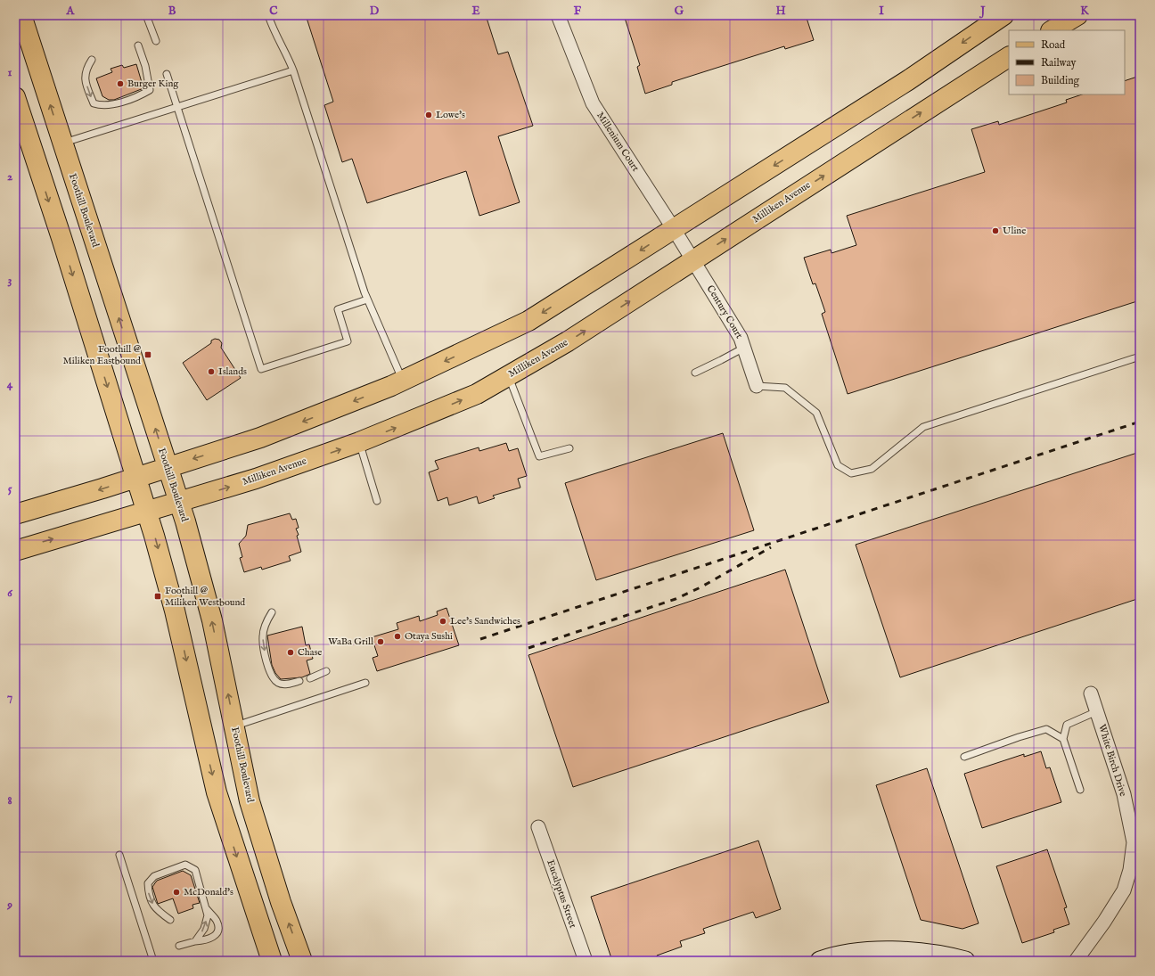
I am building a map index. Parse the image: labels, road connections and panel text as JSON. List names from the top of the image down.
{
  "streets": {
    "main road": ["Milliken Avenue", "Foothill Boulevard"],
    "street": [
      "Millenium Court",
      "Century Court",
      "White Birch Drive",
      "Eucalyptus Street"
    ]
  },
  "crossings": [
    ["Millenium Court", "Milliken Avenue"],
    ["Millenium Court", "Century Court"],
    ["Milliken Avenue", "Foothill Boulevard"],
    ["Milliken Avenue", "Century Court"]
  ],
  "places": {
    "other": [
      "Burger King",
      "Lowe's",
      "Uline",
      "Islands",
      "Lee's Sandwiches",
      "Otaya Sushi",
      "WaBa Grill",
      "Chase",
      "McDonald's"
    ],
    "transit": ["Foothill @ Miliken Eastbound", "Foothill @ Miliken Westbound"]
  },
  "legend": ["Road", "Railway", "Building"],
  "grid": {
    "columns": [
      "A",
      "B",
      "C",
      "D",
      "E",
      "F",
      "G",
      "H",
      "I",
      "J",
      "K"
    ],
    "rows": [
      "1",
      "2",
      "3",
      "4",
      "5",
      "6",
      "7",
      "8",
      "9"
    ]
  }
}
